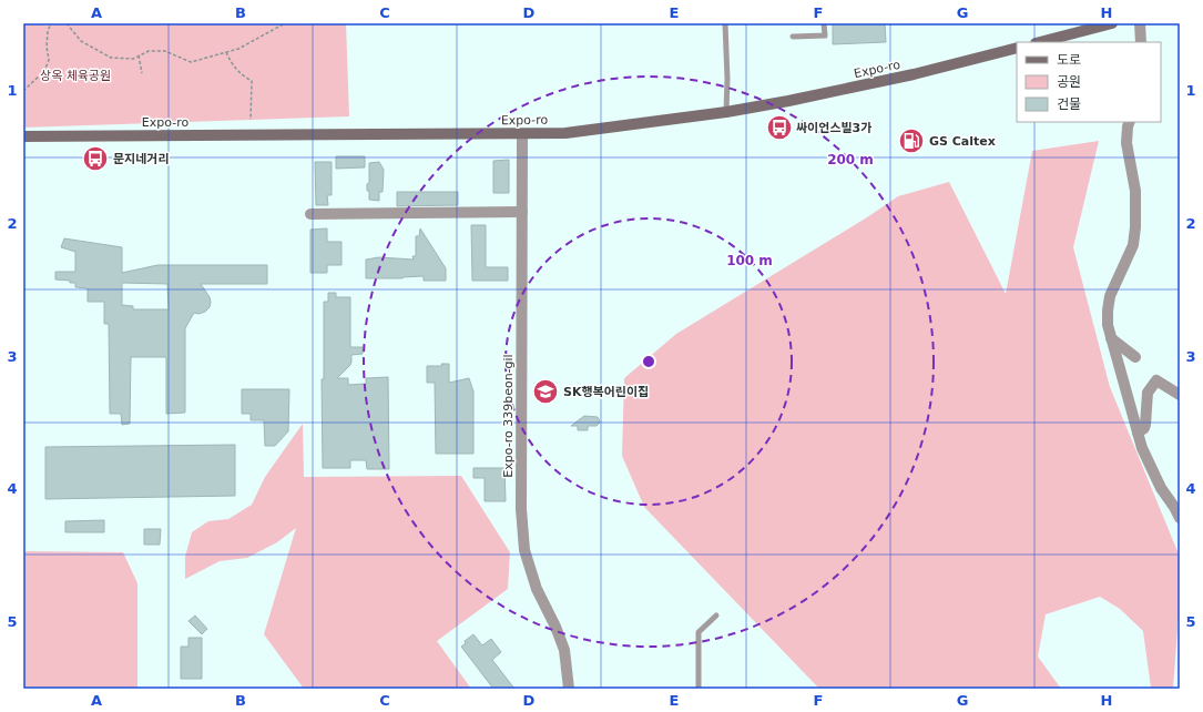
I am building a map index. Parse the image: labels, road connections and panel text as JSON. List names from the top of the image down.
{
  "streets": {
    "main road": ["Expo-ro"],
    "street": ["Expo-ro 339beon-gil"]
  },
  "crossings": [
    ["Expo-ro", "Expo-ro 339beon-gil"]
  ],
  "parks": ["상옥 체육공원"],
  "places": {
    "bus stop": ["싸이언스빌3가", "문지네거리"],
    "fuel station": ["GS Caltex"],
    "school or university": ["SK행복어린이집"]
  },
  "legend": ["도로", "공원", "건물"],
  "grid": {
    "columns": [
      "A",
      "B",
      "C",
      "D",
      "E",
      "F",
      "G",
      "H"
    ],
    "rows": [
      "1",
      "2",
      "3",
      "4",
      "5"
    ]
  },
  "rings": ["200 m", "100 m"]
}
